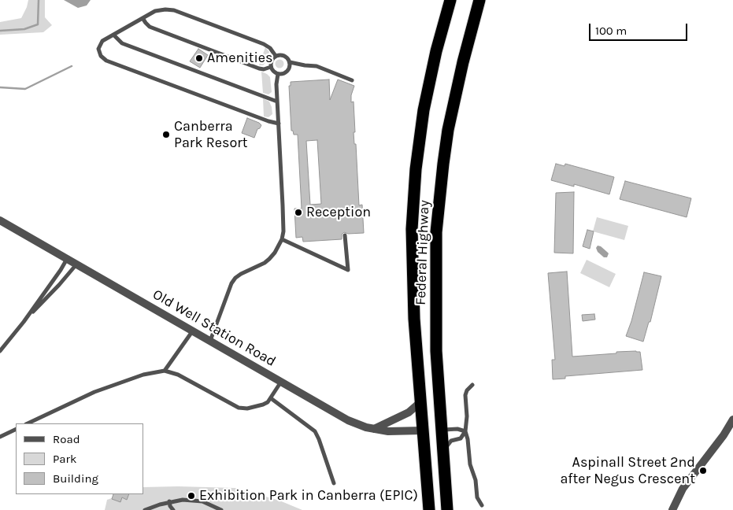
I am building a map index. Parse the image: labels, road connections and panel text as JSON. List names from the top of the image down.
{
  "streets": {
    "highway": ["Federal Highway"],
    "street": ["Old Well Station Road"]
  },
  "crossings": [
    ["Federal Highway", "Old Well Station Road"]
  ],
  "places": [
    "Amenities",
    "Canberra Park Resort",
    "Reception",
    "Aspinall Street 2nd after Negus Crescent",
    "Exhibition Park in Canberra (EPIC)"
  ],
  "legend": ["Road", "Park", "Building"],
  "scale_bar": "100 m"
}
